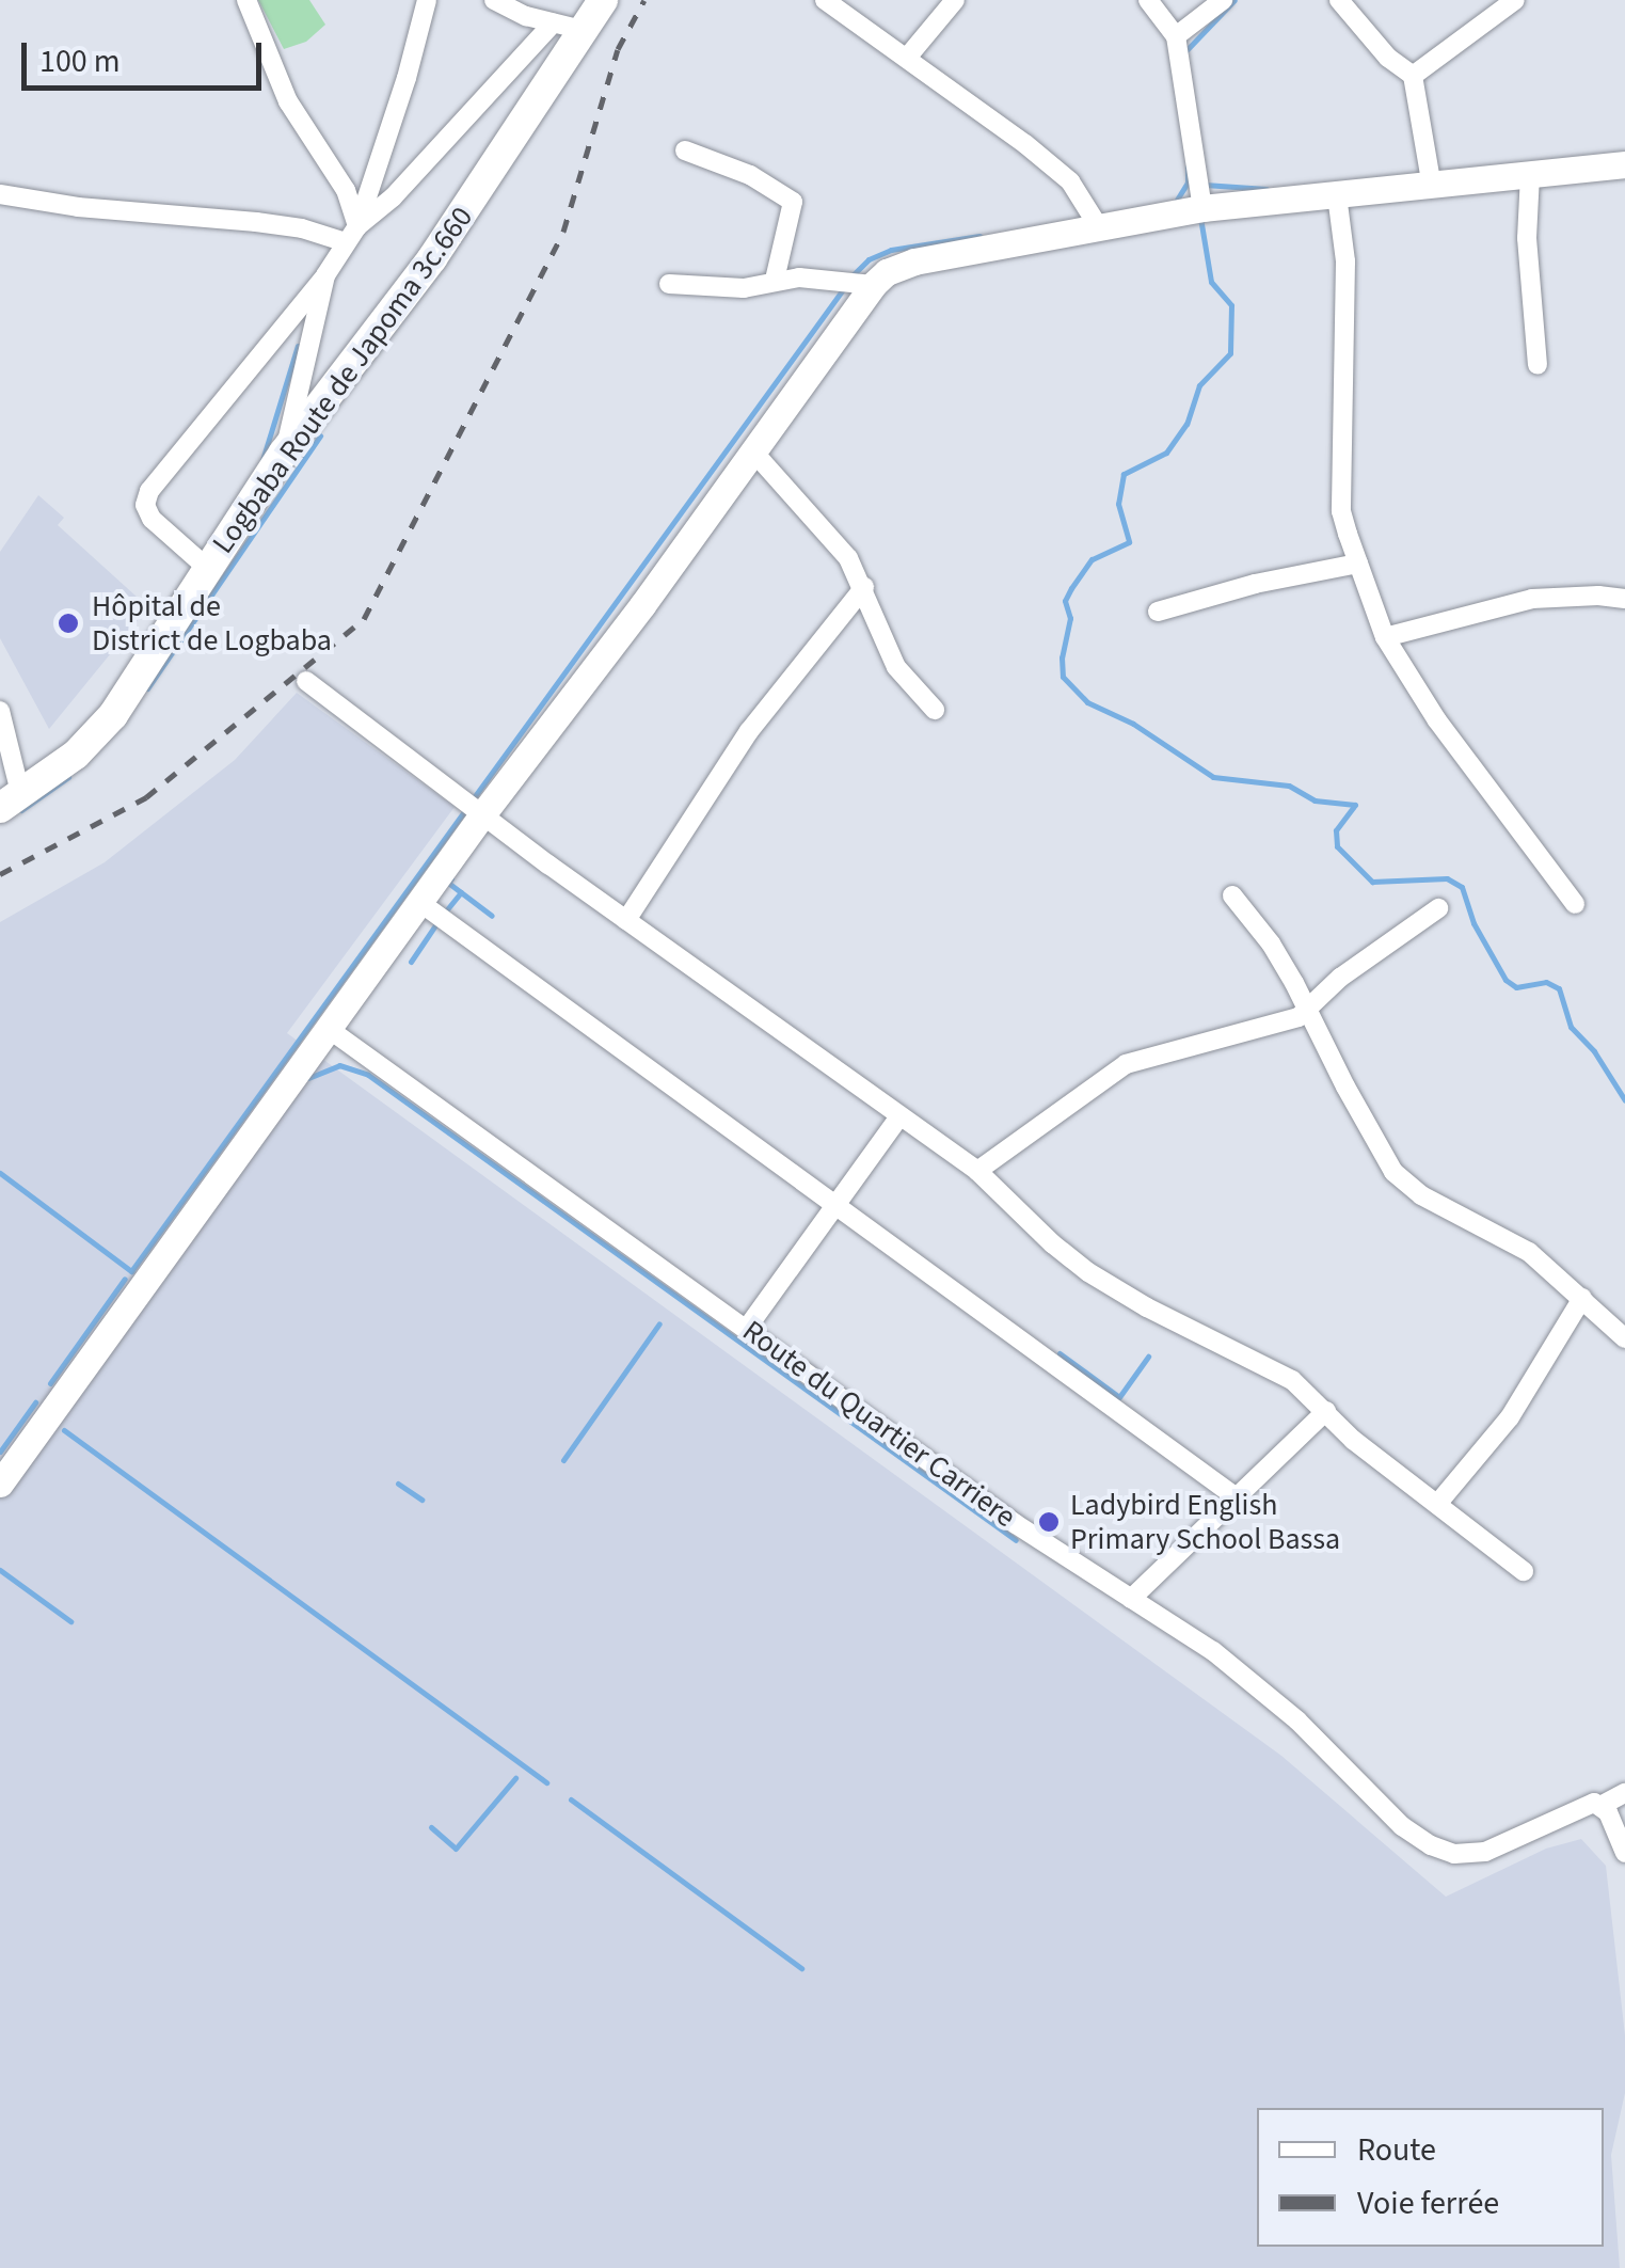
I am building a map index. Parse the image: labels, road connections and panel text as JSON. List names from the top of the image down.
{
  "streets": {
    "main road": ["Logbaba Route de Japoma 3c.660"],
    "street": ["Route du Quartier Carriere"]
  },
  "places": ["Hôpital de District de Logbaba", "Ladybird English Primary School Bassa"],
  "legend": ["Route", "Voie ferrée"],
  "scale_bar": "100 m"
}
